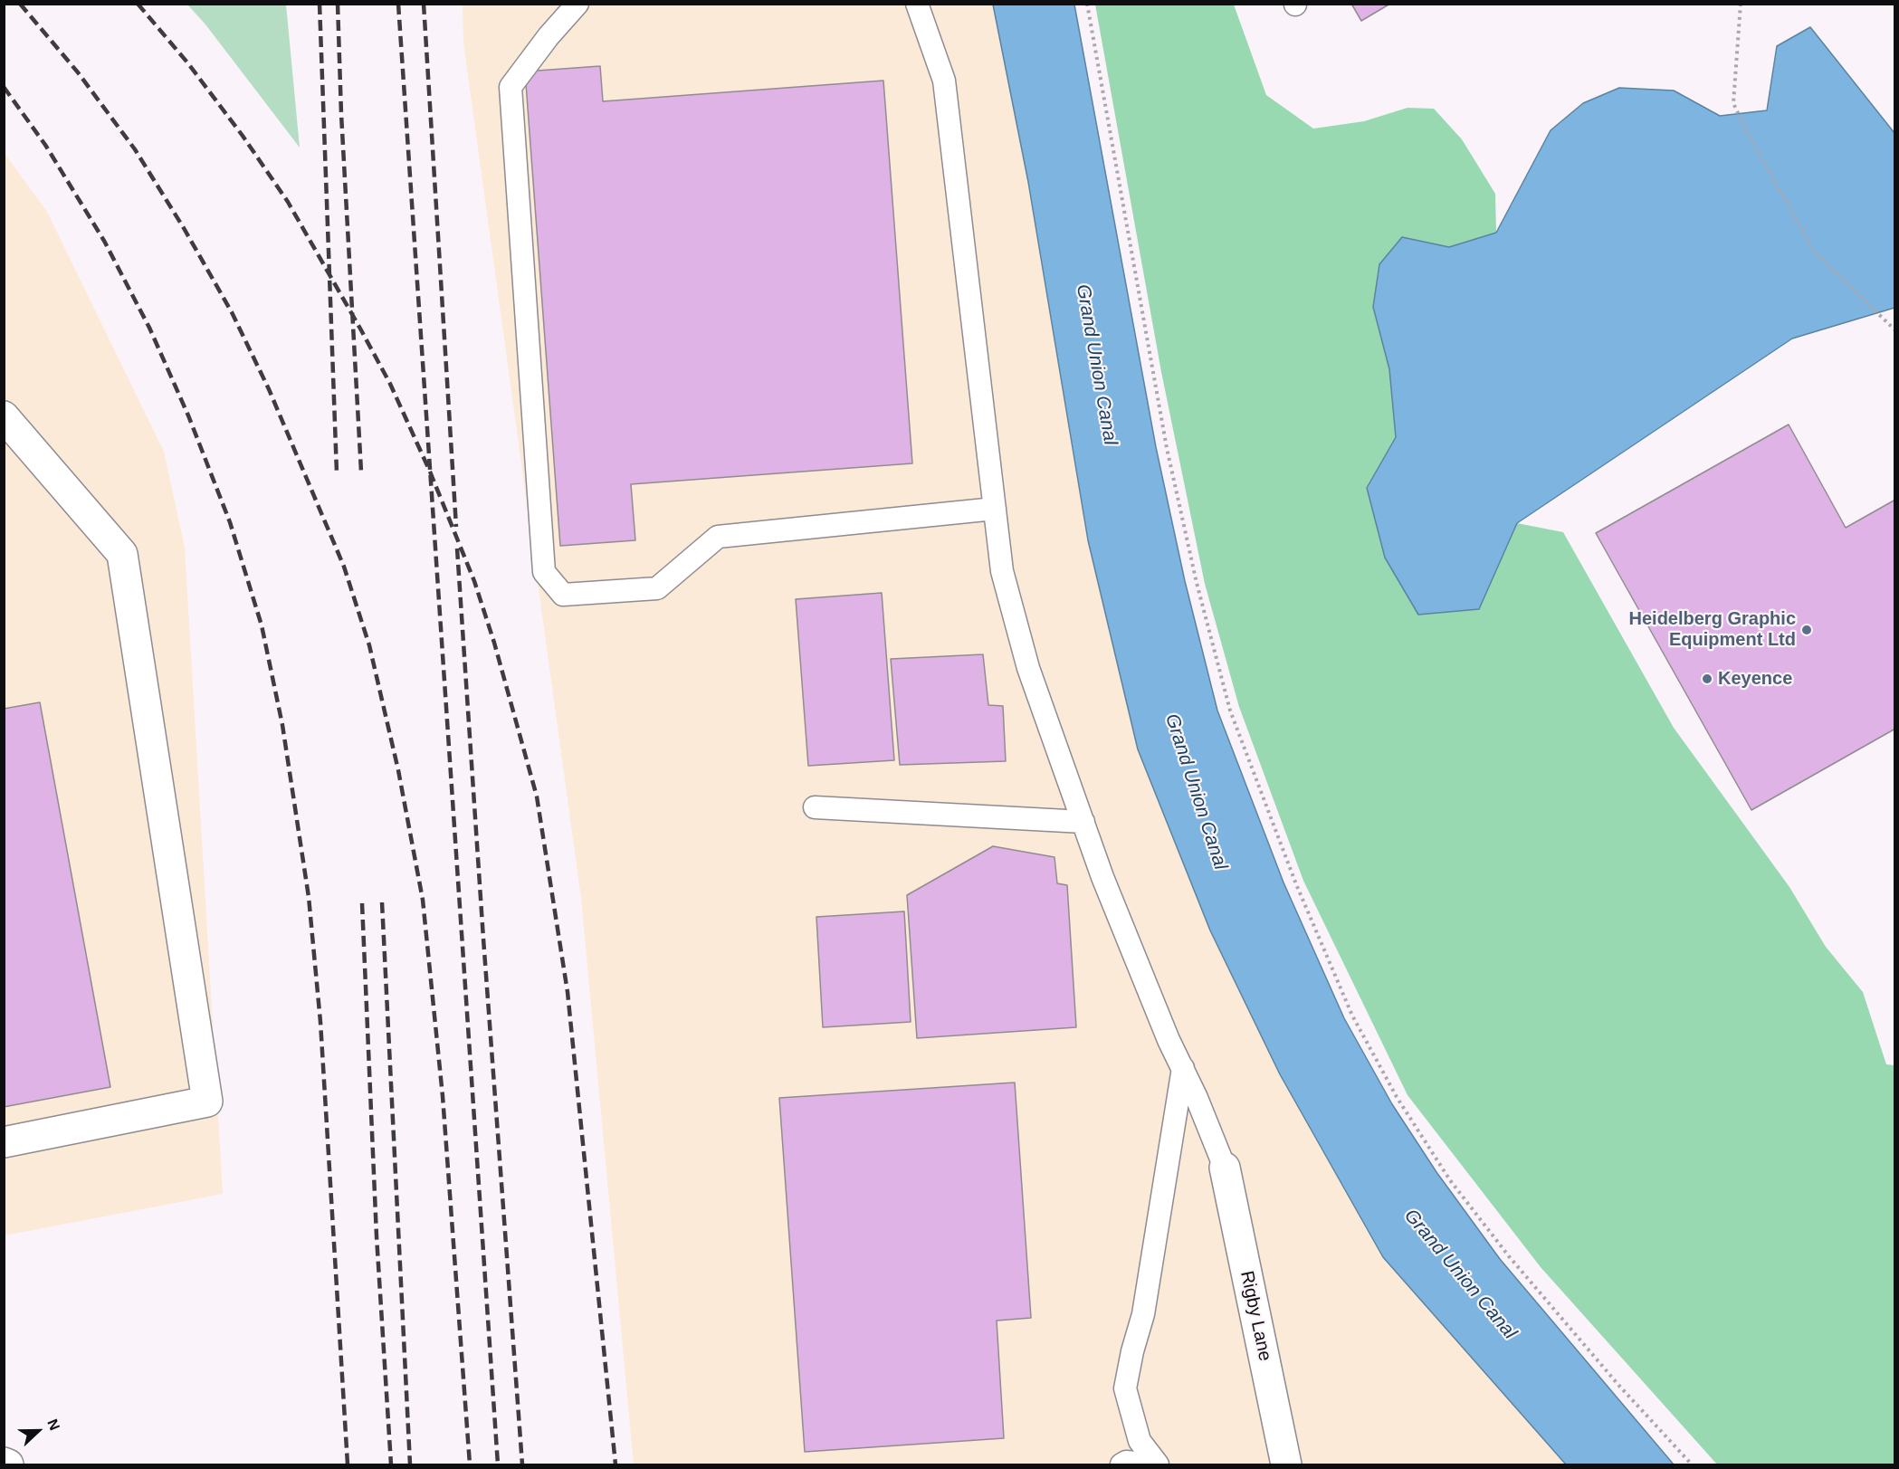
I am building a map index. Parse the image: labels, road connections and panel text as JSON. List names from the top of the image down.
{
  "streets": {
    "street": ["Rigby Lane"]
  },
  "water": ["Grand Union Canal"],
  "places": ["Heidelberg Graphic Equipment Ltd", "Keyence"],
  "north": "right"
}
